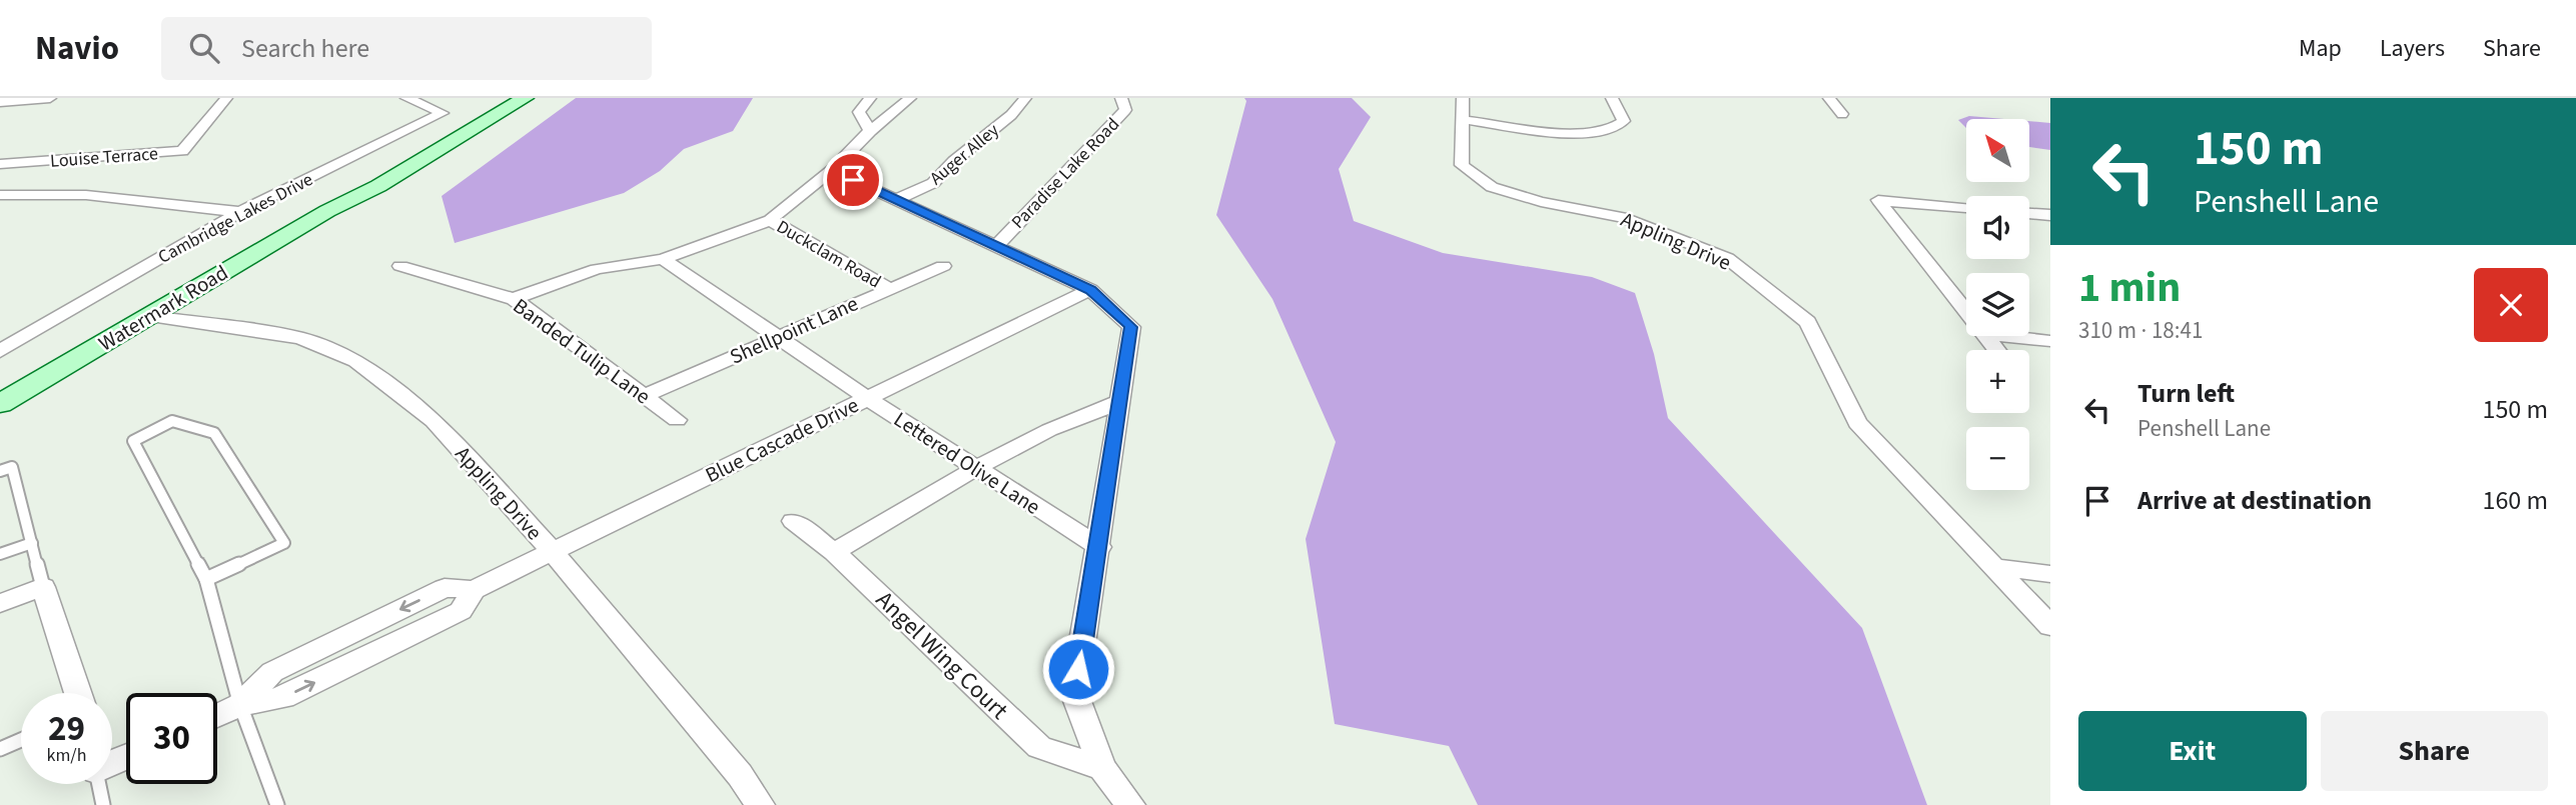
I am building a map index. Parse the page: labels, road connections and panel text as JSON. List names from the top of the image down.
{
  "streets": {
    "street": [
      "Auger Alley",
      "Louise Terrace",
      "Paradise Lake Road",
      "Cambridge Lakes Drive",
      "Appling Drive",
      "Duckclam Road",
      "Watermark Road",
      "Shellpoint Lane",
      "Banded Tulip Lane",
      "Blue Cascade Drive",
      "Lettered Olive Lane",
      "Angel Wing Court"
    ]
  },
  "crossings": [
    ["Appling Drive", "Watermark Road"],
    ["Appling Drive", "Blue Cascade Drive"],
    ["Duckclam Road", "Shellpoint Lane"],
    ["Shellpoint Lane", "Banded Tulip Lane"],
    ["Shellpoint Lane", "Lettered Olive Lane"],
    ["Blue Cascade Drive", "Lettered Olive Lane"]
  ],
  "north": "top left",
  "page": {
    "header": "Navio",
    "search": "Search here",
    "nav": ["Map", "Layers", "Share"],
    "turn": ["150 m", "Penshell Lane"],
    "map_buttons": ["+", "−"],
    "heading": ["1 min", "310 m · 18:41"],
    "list": [
      {
        "name": "Turn left",
        "note": "Penshell Lane",
        "value": "150 m"
      },
      {
        "name": "Arrive at destination",
        "value": "160 m"
      }
    ],
    "speed": "29 km/h",
    "limit": "30",
    "buttons": ["Exit", "Share"]
  }
}
